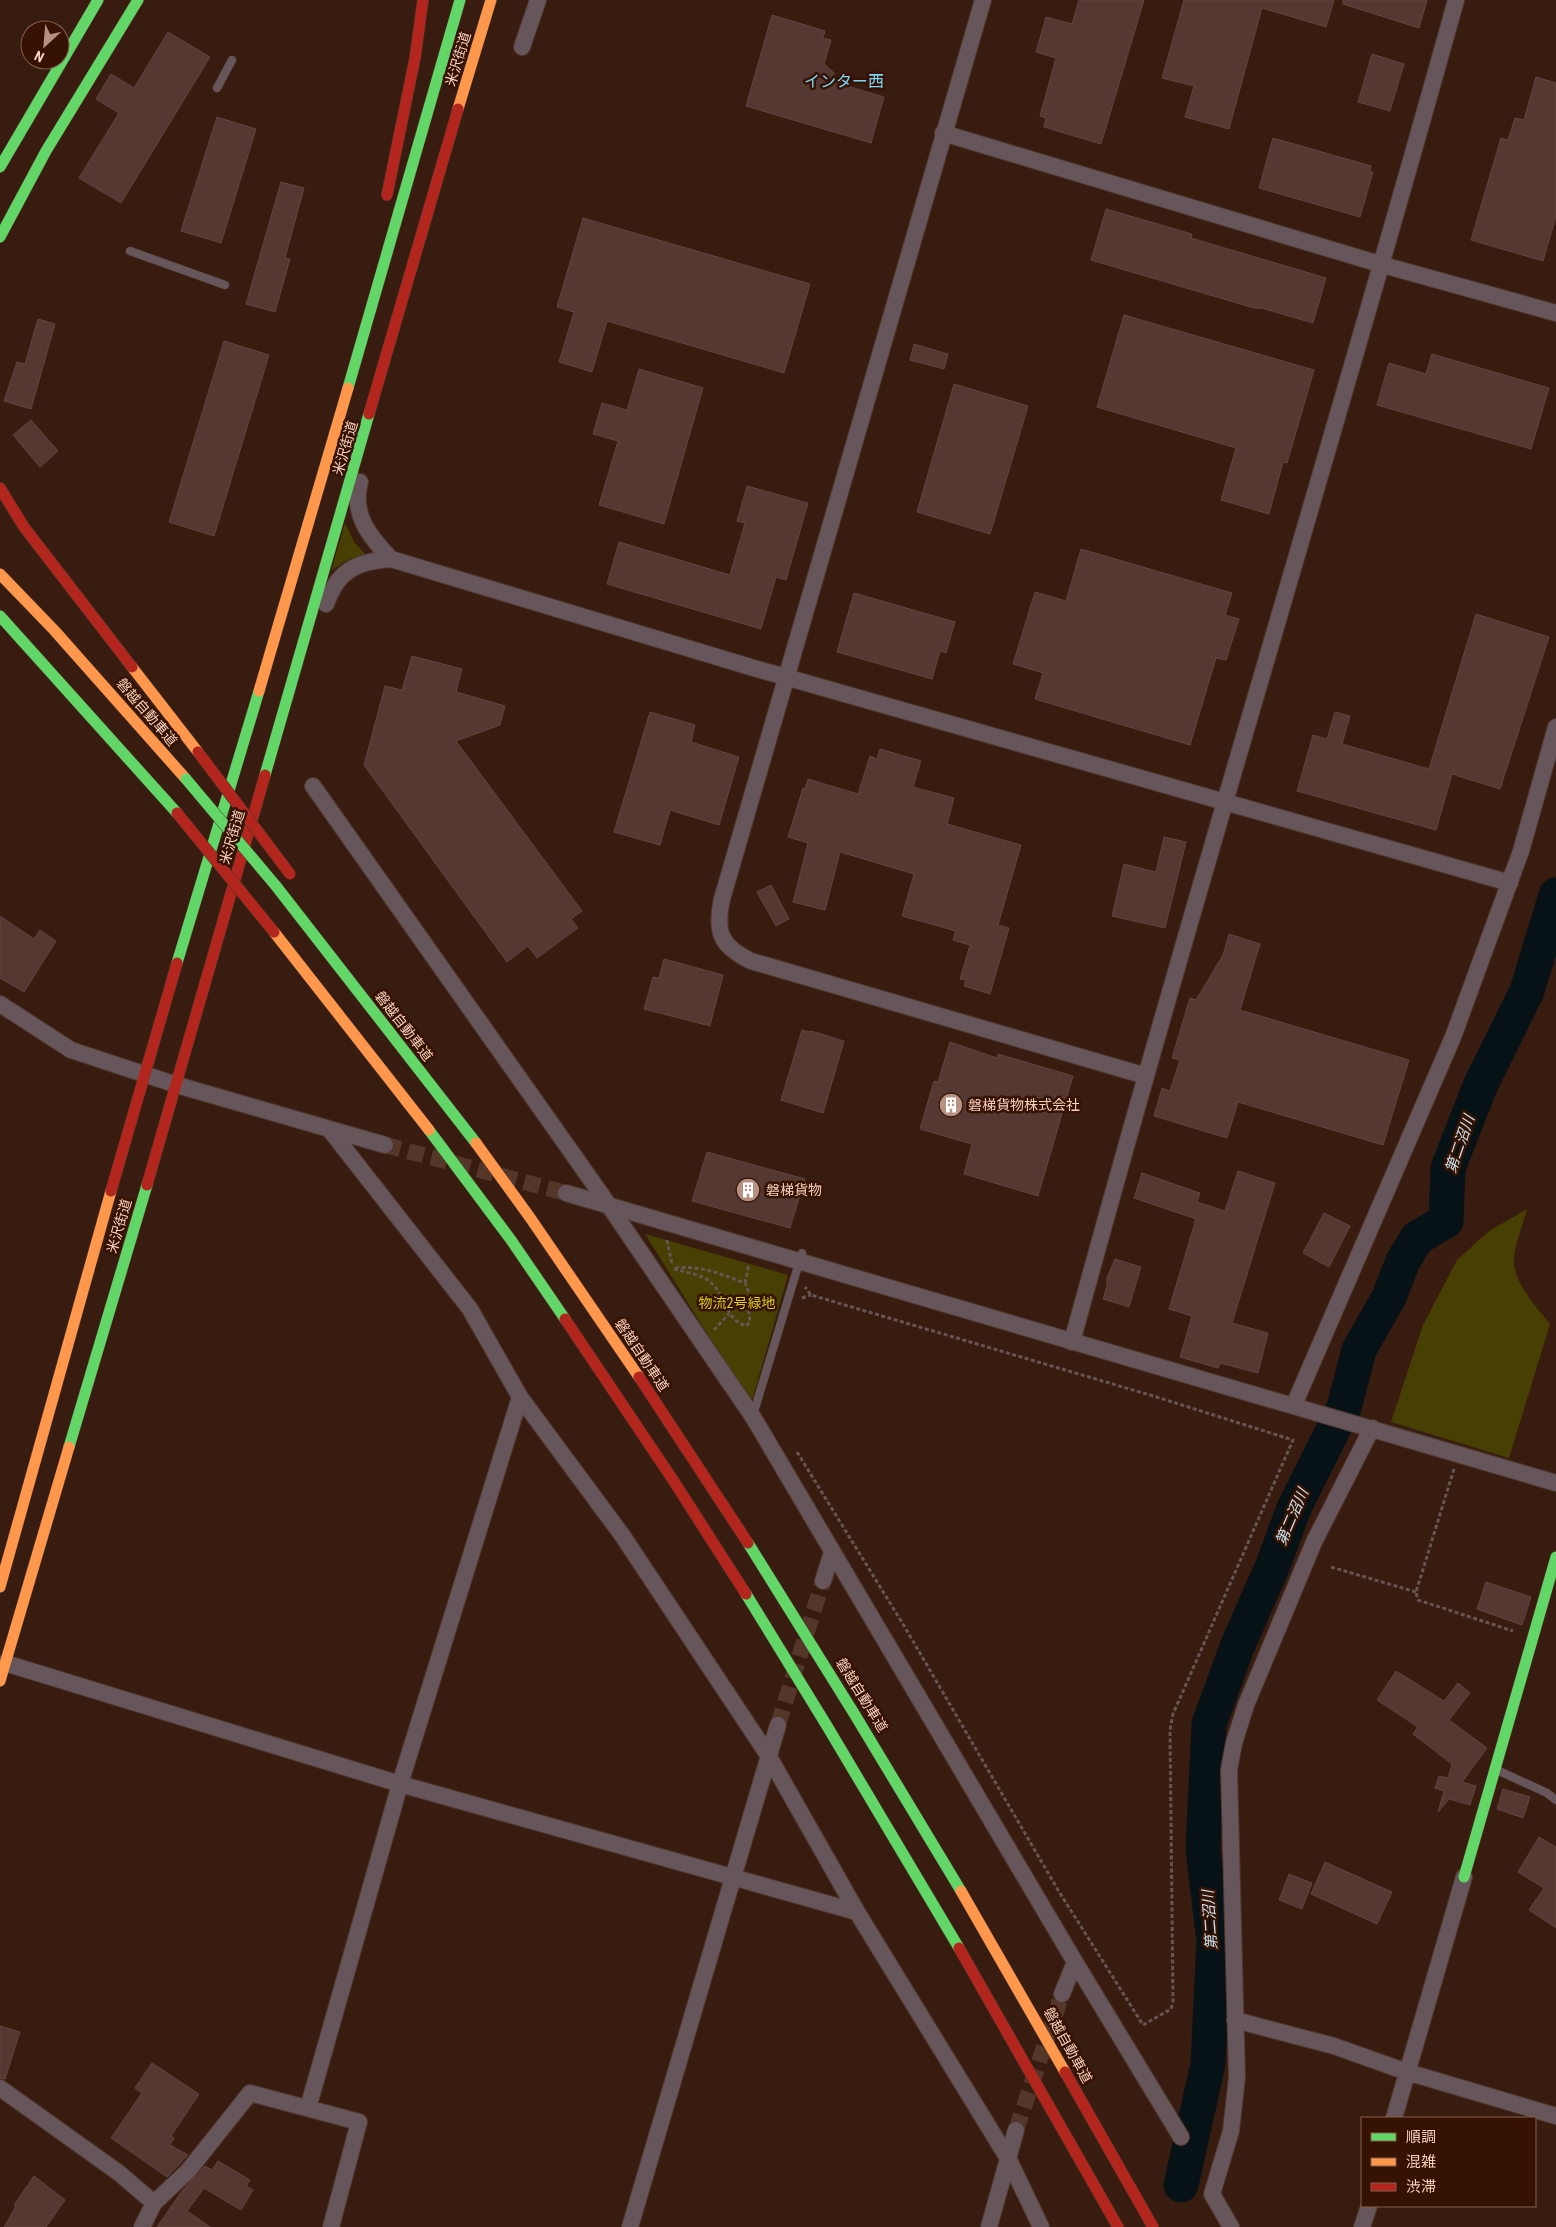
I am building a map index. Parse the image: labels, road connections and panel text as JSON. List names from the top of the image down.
{
  "streets": {
    "main road": ["米沢街道", "磐越自動車道"]
  },
  "districts": ["インター西"],
  "water": ["第二沼川"],
  "parks": ["物流2号緑地"],
  "places": {
    "building": ["磐梯貨物株式会社", "磐梯貨物"]
  },
  "legend": ["順調", "混雑", "渋滞"],
  "north": "bottom left"
}
